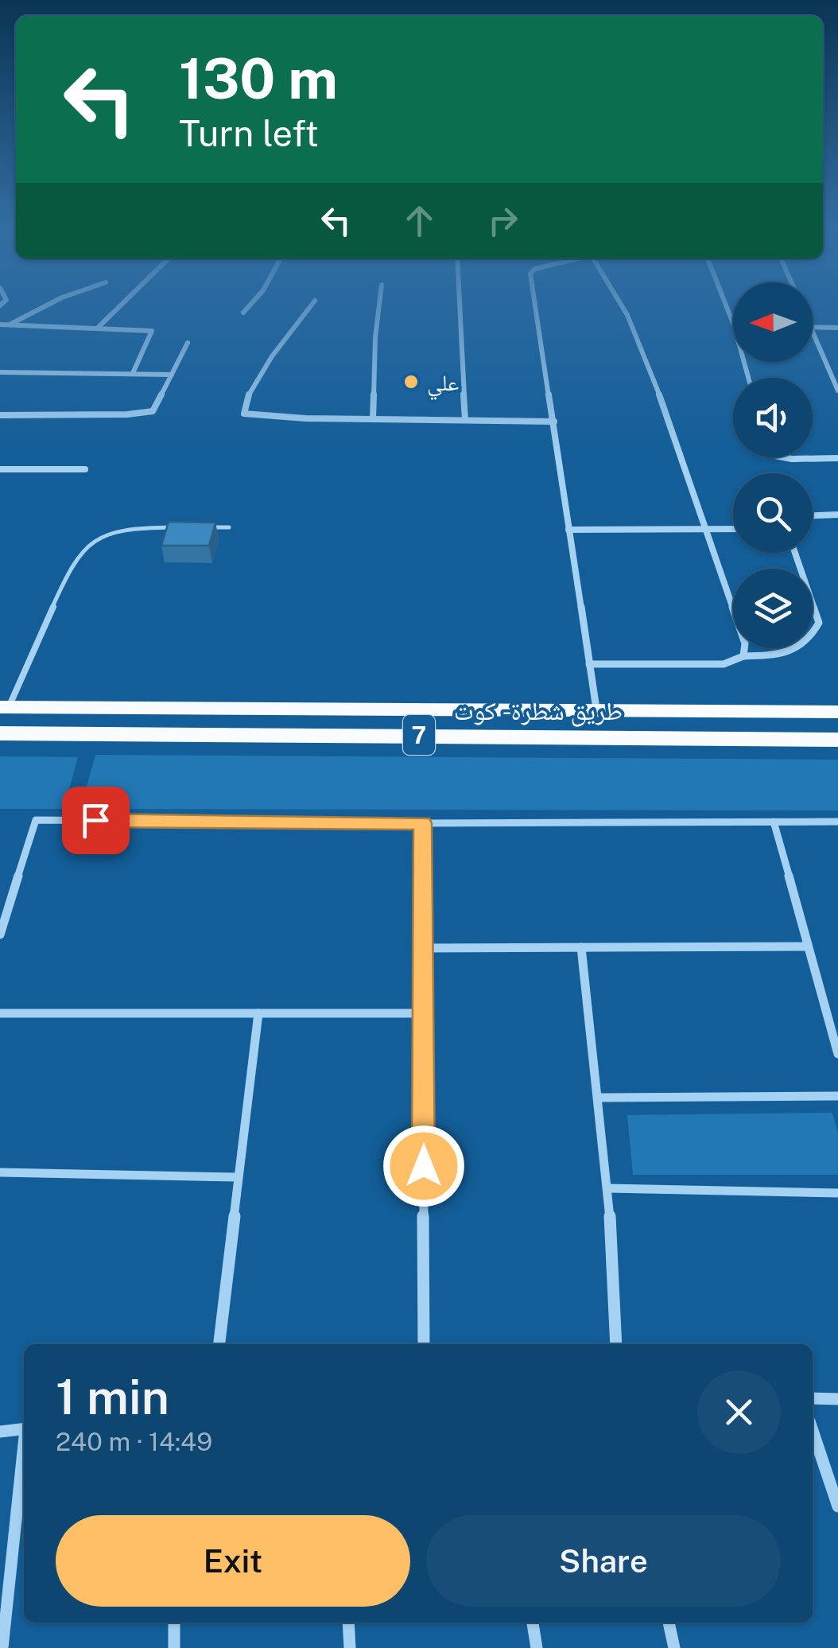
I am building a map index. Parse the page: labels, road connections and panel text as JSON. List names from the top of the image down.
{
  "streets": {
    "highway": ["طريق شطرة - كوت", "7"]
  },
  "places": ["علي"],
  "north": "left",
  "page": {
    "turn": ["130 m", "Turn left"],
    "heading": ["1 min", "240 m · 14:49"],
    "buttons": ["Exit", "Share"]
  }
}
